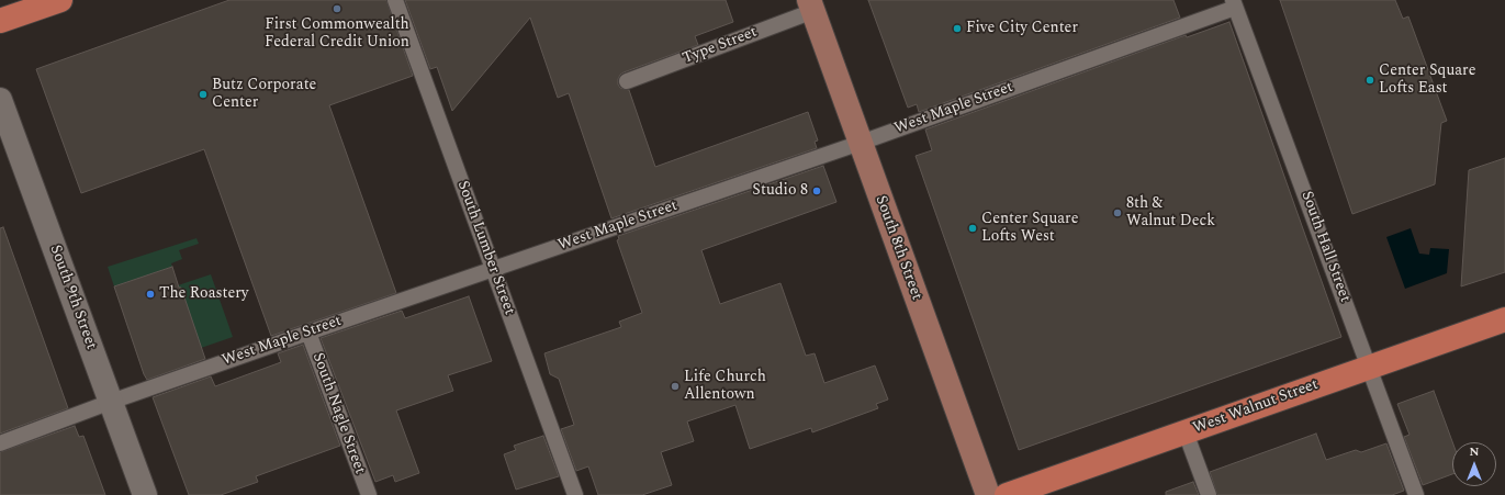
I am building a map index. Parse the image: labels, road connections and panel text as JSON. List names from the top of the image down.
{
  "streets": {
    "main road": ["South 8th Street", "West Walnut Street"],
    "street": ["South 9th Street"],
    "lane": [
      "Type Street",
      "West Maple Street",
      "South Hall Street",
      "South Lumber Street",
      "South Nagle Street"
    ]
  },
  "crossings": [
    ["Type Street", "South 8th Street"],
    ["West Maple Street", "South Hall Street"],
    ["West Maple Street", "South Lumber Street"],
    ["West Maple Street", "South 8th Street"],
    ["West Maple Street", "South 9th Street"],
    ["West Maple Street", "South Nagle Street"],
    ["South Hall Street", "West Walnut Street"]
  ],
  "places": [
    "First Commonwealth Federal Credit Union",
    "Five City Center",
    "Center Square Lofts East",
    "Butz Corporate Center",
    "Studio 8",
    "8th & Walnut Deck",
    "Center Square Lofts West",
    "The Roastery",
    "Life Church Allentown"
  ],
  "north": "top"
}
